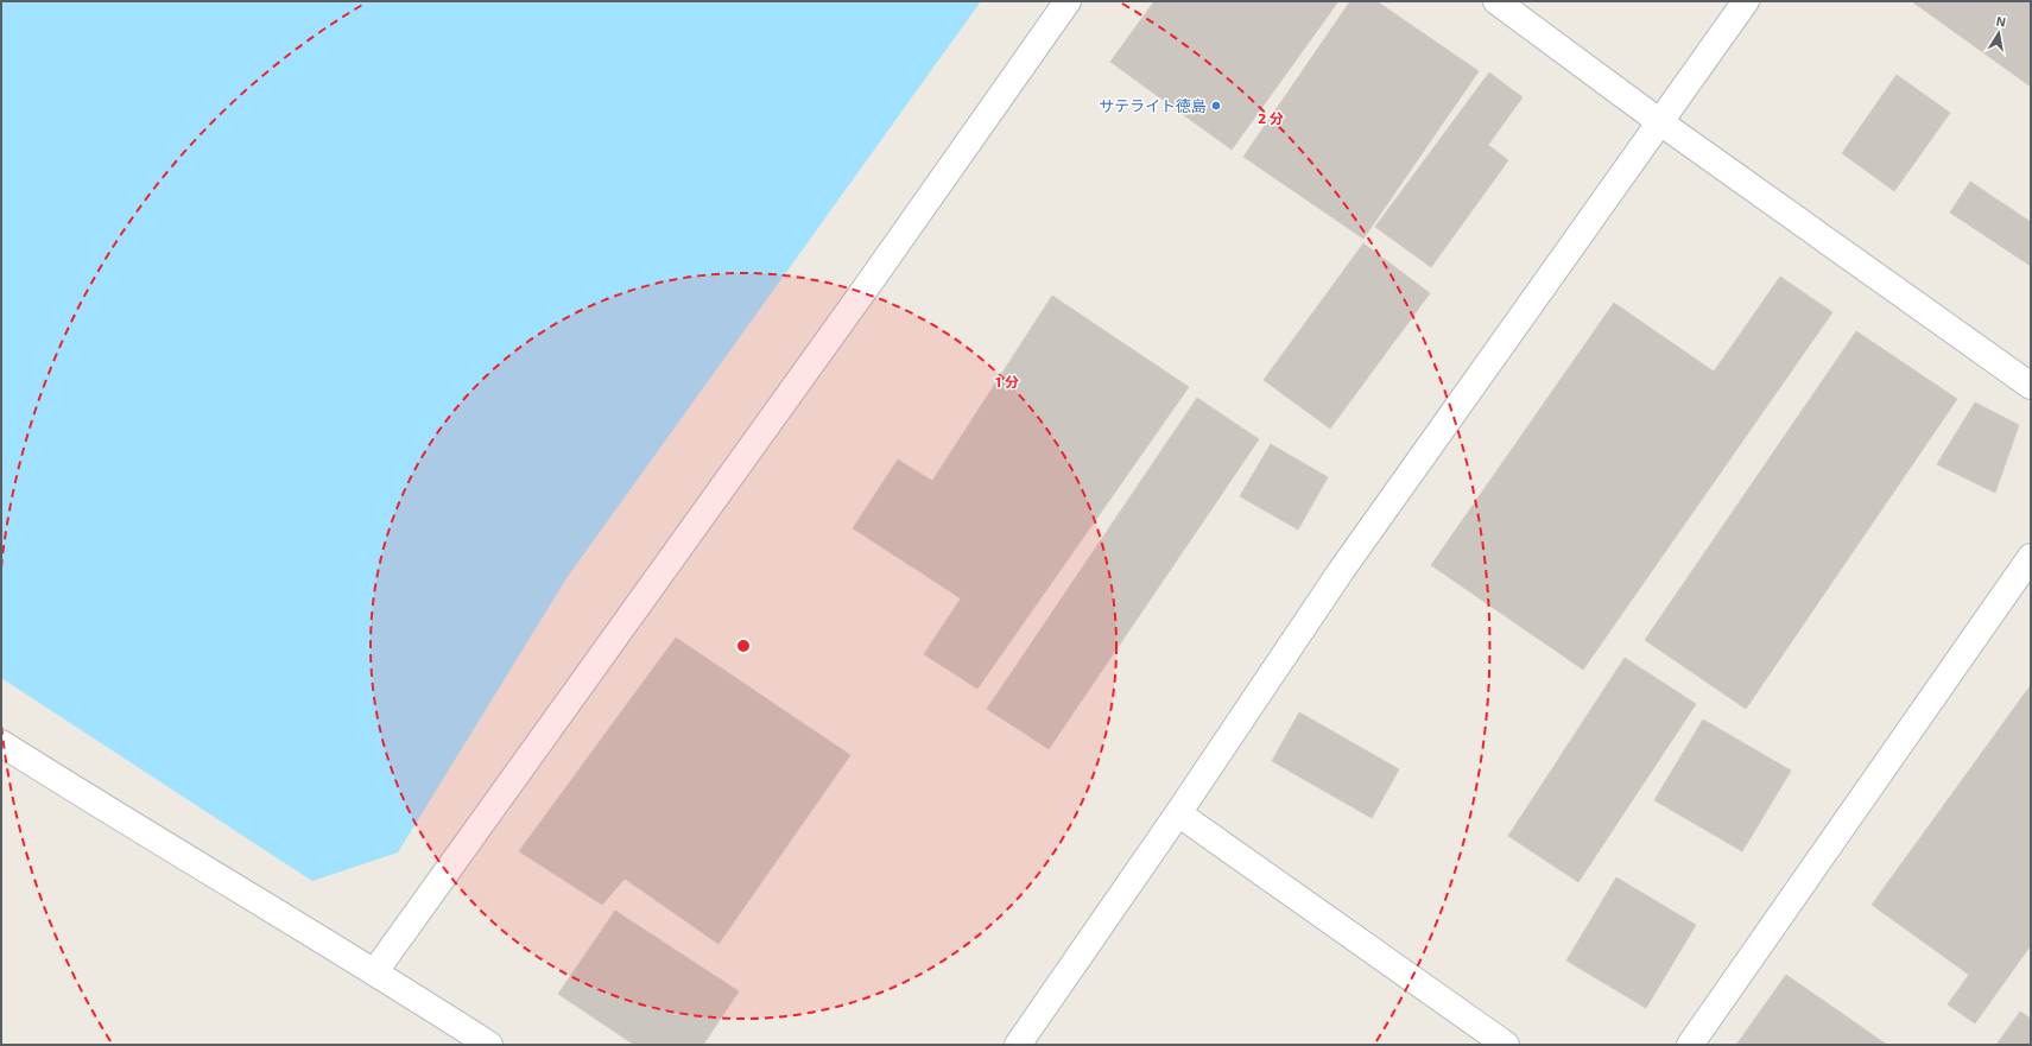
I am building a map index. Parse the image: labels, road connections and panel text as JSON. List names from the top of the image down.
{
  "places": ["サテライト徳島"],
  "north": "top",
  "rings": ["2 分", "1 分"]
}
